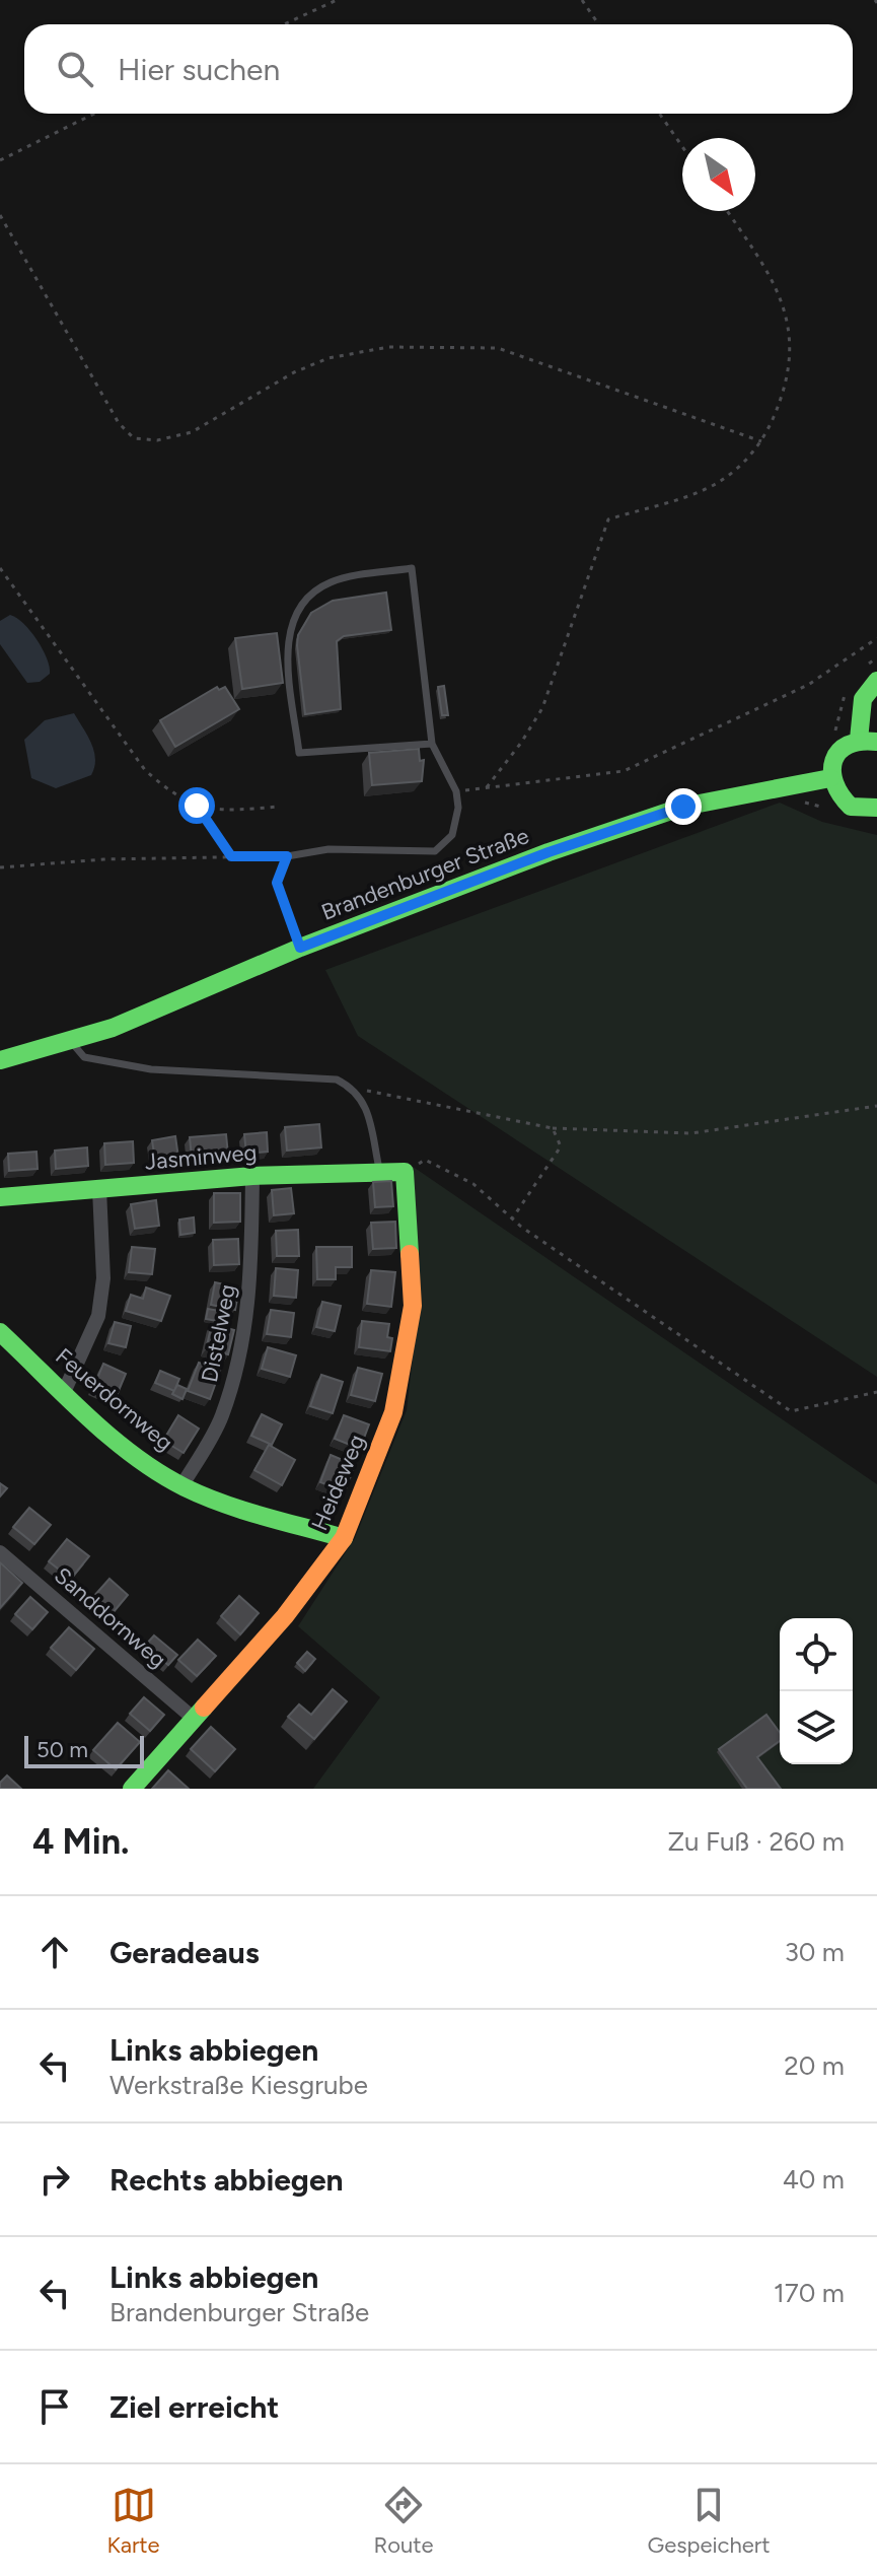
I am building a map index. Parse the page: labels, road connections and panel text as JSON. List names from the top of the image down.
{
  "streets": {
    "street": [
      "Brandenburger Straße",
      "Jasminweg",
      "Distelweg",
      "Feuerdornweg",
      "Heideweg",
      "Sanddornweg"
    ]
  },
  "crossings": [
    ["Jasminweg", "Distelweg"],
    ["Jasminweg", "Heideweg"],
    ["Distelweg", "Feuerdornweg"],
    ["Feuerdornweg", "Heideweg"],
    ["Heideweg", "Sanddornweg"]
  ],
  "scale_bar": "50 m",
  "north": "bottom right",
  "page": {
    "search": "Hier suchen",
    "scale": "50 m",
    "heading": ["4 Min.", "Zu Fuß · 260 m"],
    "list": [
      ["Geradeaus", "30 m"],
      ["Links abbiegen", "Werkstraße Kiesgrube", "20 m"],
      ["Rechts abbiegen", "40 m"],
      ["Links abbiegen", "Brandenburger Straße", "170 m"],
      "Ziel erreicht"
    ],
    "nav": ["Karte", "Route", "Gespeichert"]
  }
}
